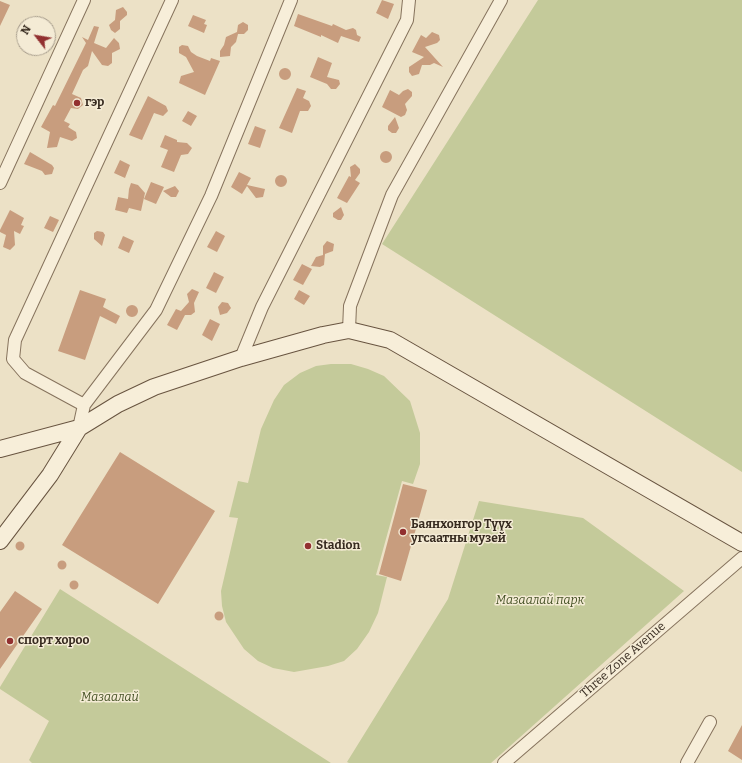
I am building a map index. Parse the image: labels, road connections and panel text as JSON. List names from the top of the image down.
{
  "streets": {
    "street": ["Three Zone Avenue"]
  },
  "parks": ["Мазаалай парк", "Мазаалай"],
  "places": [
    "гэр",
    "Баянхонгор Түүх угсаатны музей",
    "Stadion",
    "спорт хороо"
  ],
  "north": "top left"
}
